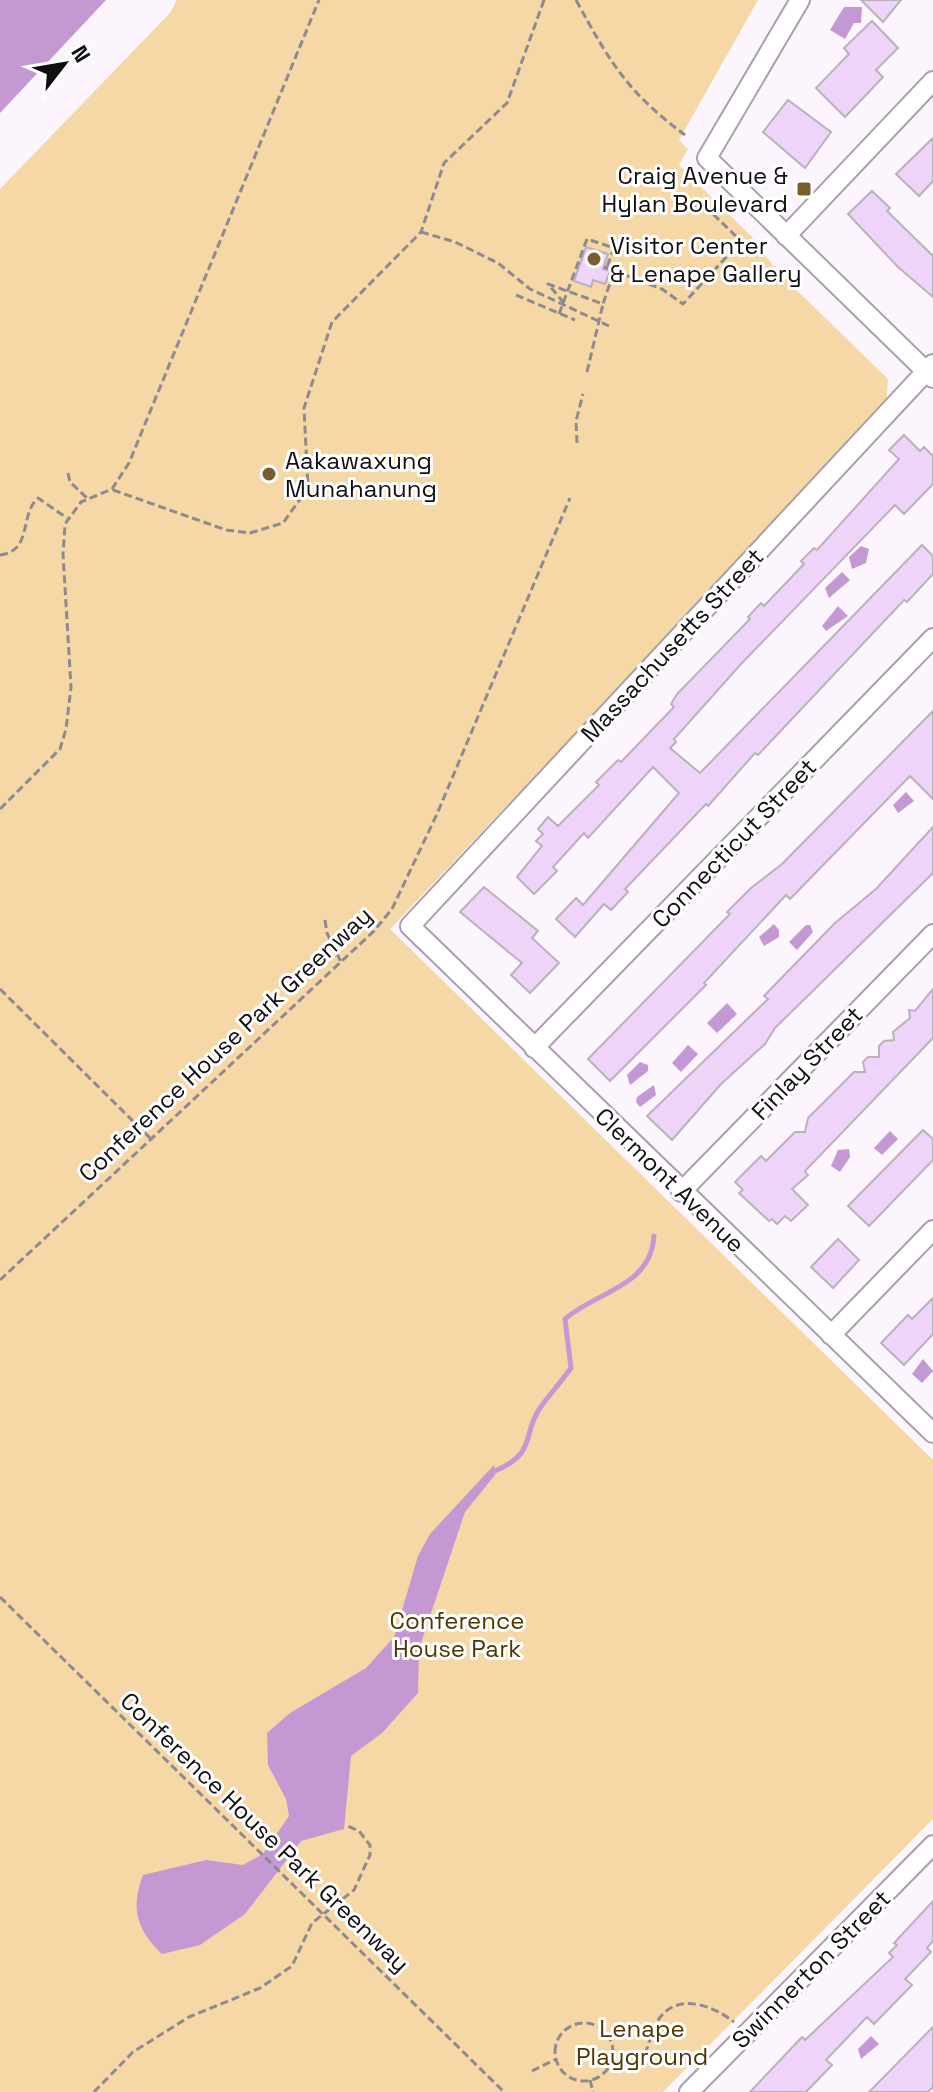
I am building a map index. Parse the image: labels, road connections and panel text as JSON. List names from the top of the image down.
{
  "streets": {
    "street": [
      "Massachusetts Street",
      "Connecticut Street",
      "Finlay Street",
      "Clermont Avenue",
      "Swinnerton Street"
    ],
    "path": ["Conference House Park Greenway"]
  },
  "crossings": [
    ["Massachusetts Street", "Clermont Avenue"],
    ["Connecticut Street", "Clermont Avenue"],
    ["Finlay Street", "Clermont Avenue"]
  ],
  "parks": ["Conference House Park", "Lenape Playground"],
  "places": {
    "transit": ["Craig Avenue & Hylan Boulevard"],
    "other": ["Visitor Center & Lenape Gallery", "Aakawaxung Munahanung"]
  },
  "north": "top right"
}
